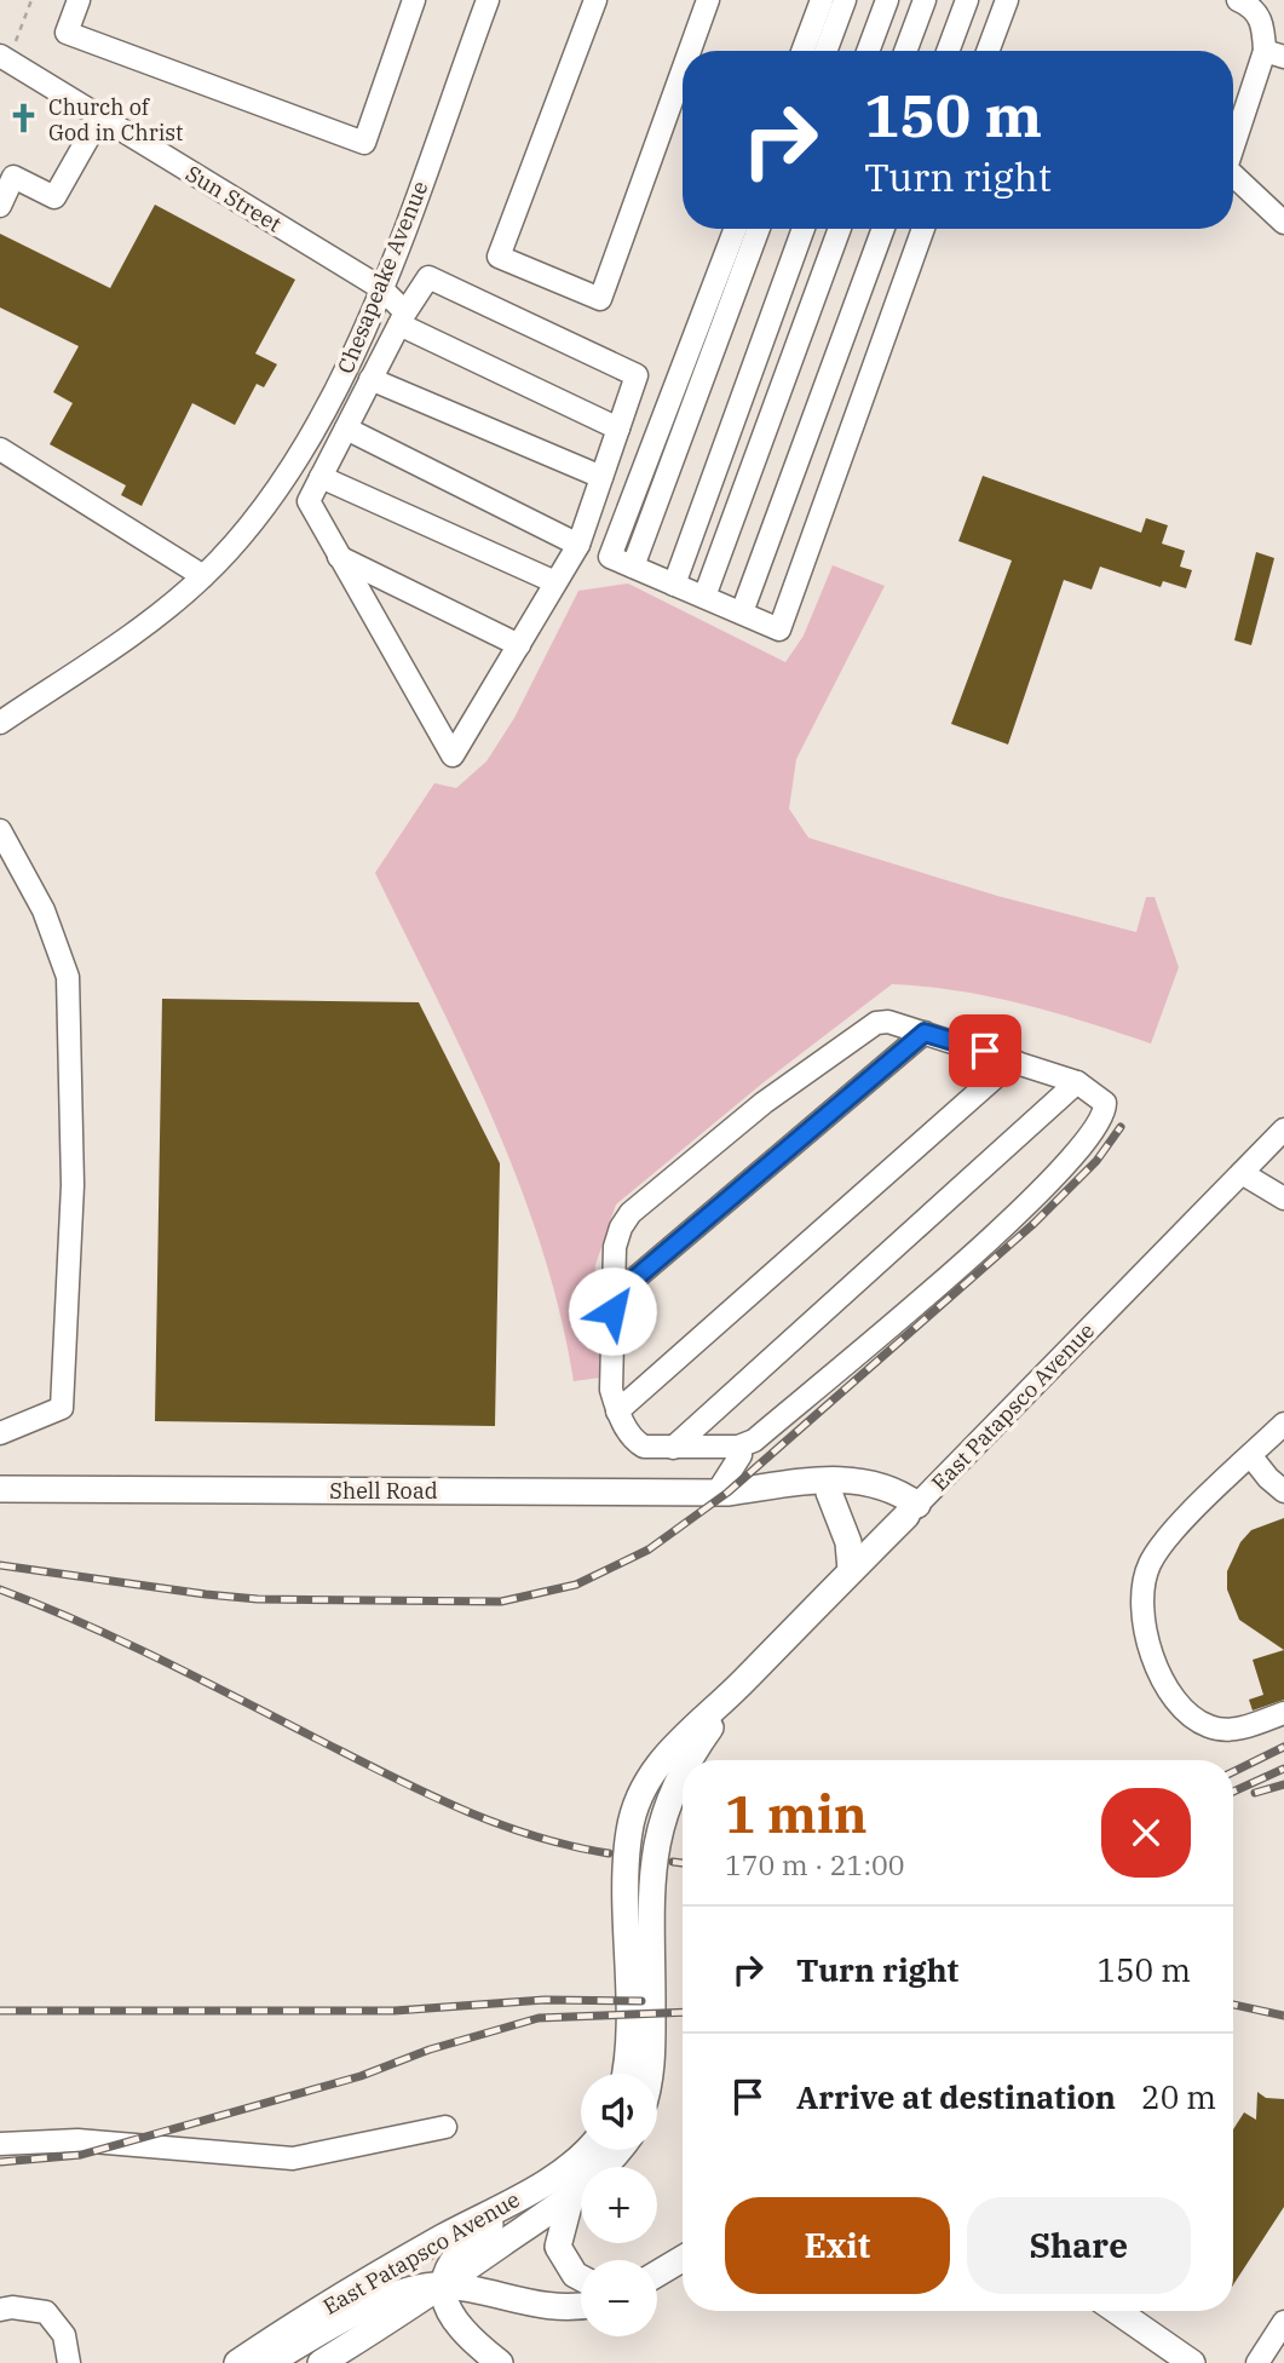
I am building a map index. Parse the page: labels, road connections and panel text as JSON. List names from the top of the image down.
{
  "streets": {
    "main road": ["East Patapsco Avenue", "Shell Road"],
    "street": ["Sun Street", "Chesapeake Avenue"]
  },
  "crossings": [
    ["Sun Street", "Chesapeake Avenue"],
    ["East Patapsco Avenue", "Shell Road"]
  ],
  "places": {
    "church": ["Church of God in Christ"]
  },
  "page": {
    "turn": ["150 m", "Turn right"],
    "heading": ["1 min", "170 m · 21:00"],
    "list": [
      {
        "name": "Turn right",
        "value": "150 m"
      },
      {
        "name": "Arrive at destination",
        "value": "20 m"
      }
    ],
    "map_buttons": ["+", "−"],
    "buttons": ["Exit", "Share"]
  }
}
